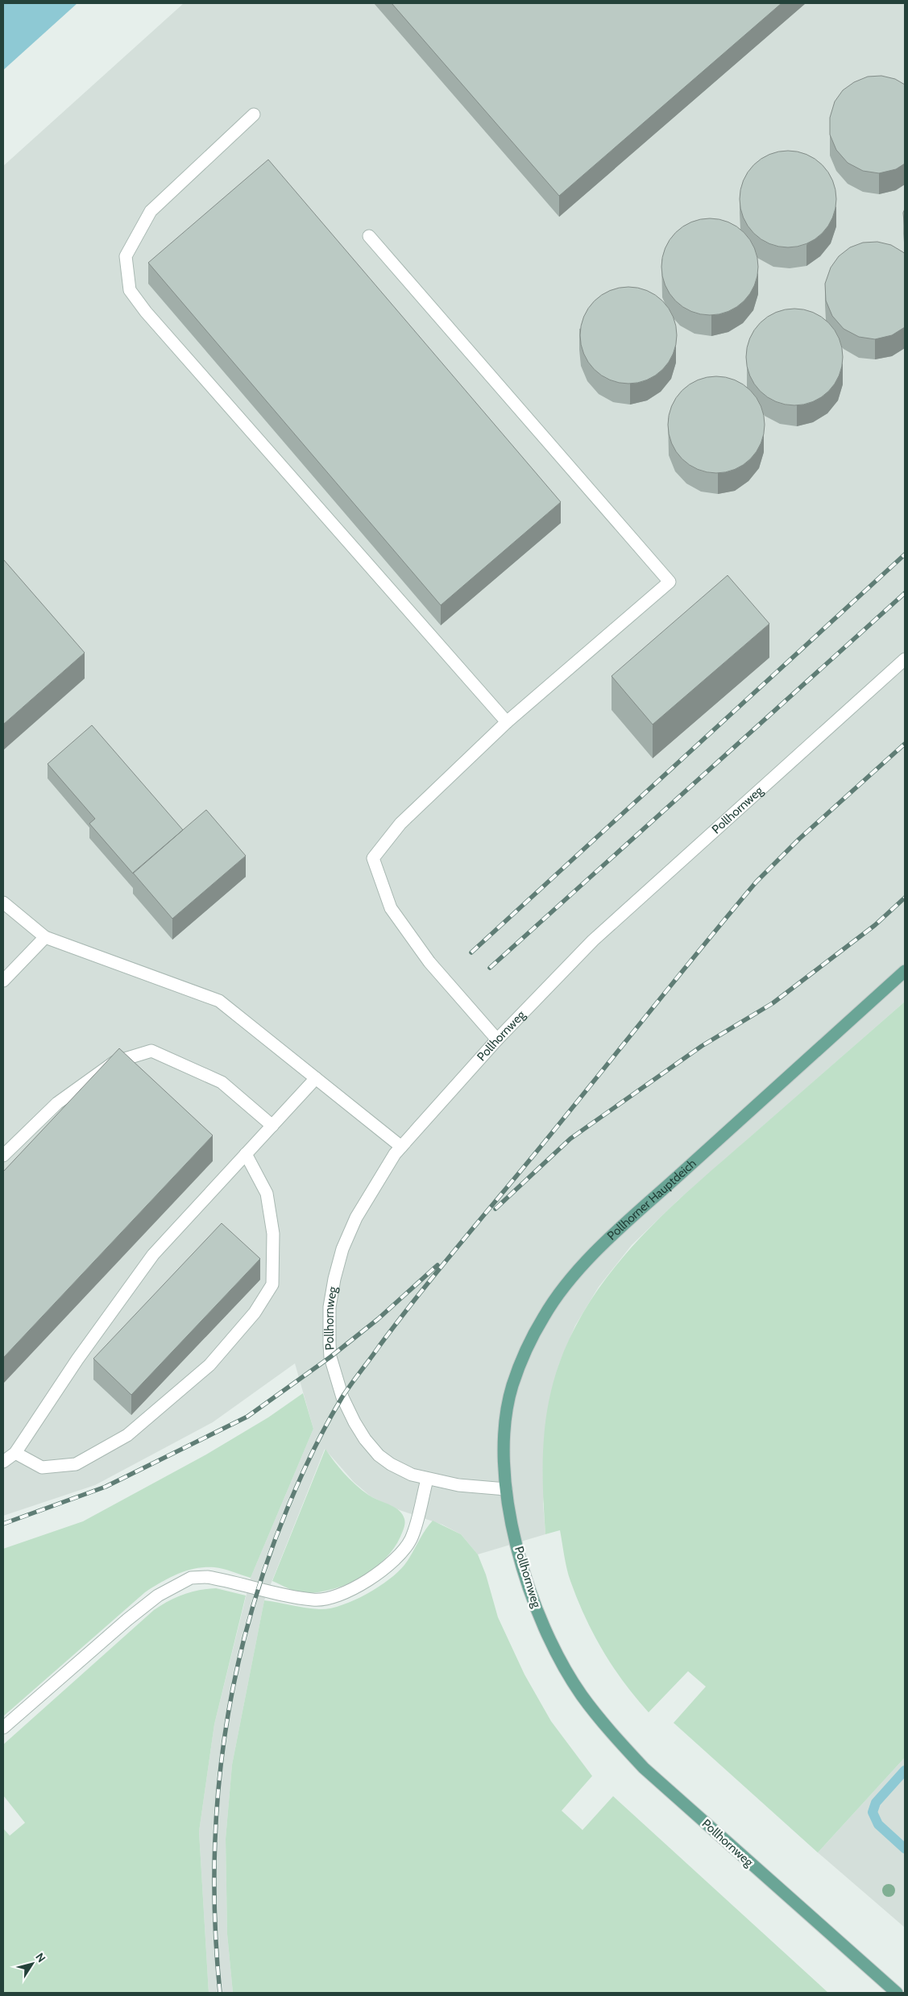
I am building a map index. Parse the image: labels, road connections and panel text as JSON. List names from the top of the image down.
{
  "streets": {
    "main road": ["Pollhornweg", "Pollhorner Hauptdeich"]
  },
  "crossings": [
    ["Pollhornweg", "Pollhorner Hauptdeich"]
  ],
  "north": "top right"
}
